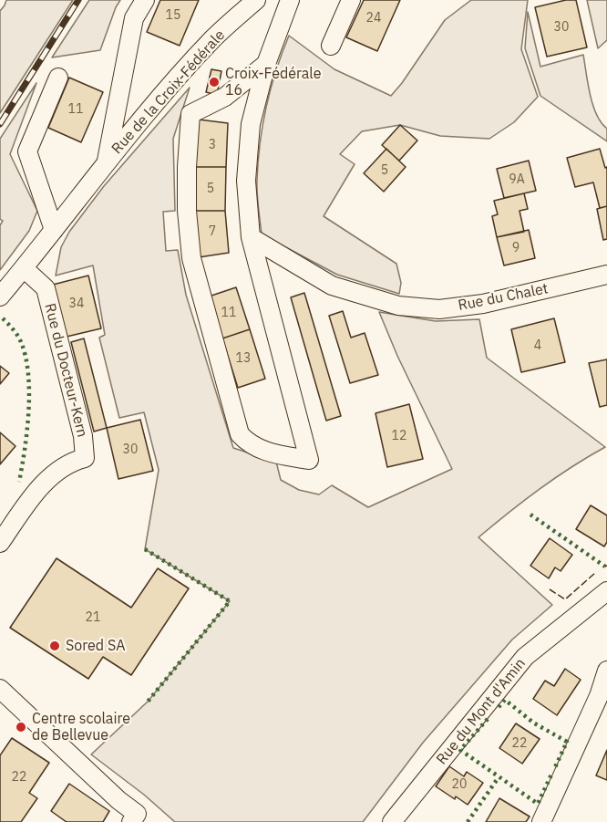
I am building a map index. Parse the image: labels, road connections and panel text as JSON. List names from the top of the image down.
{
  "streets": {
    "street": [
      "Rue de la Croix-Fédérale",
      "Rue du Chalet",
      "Rue du Docteur-Kern",
      "Rue du Mont d'Amin"
    ]
  },
  "crossings": [
    ["Rue de la Croix-Fédérale", "Rue du Docteur-Kern"]
  ],
  "places": ["Croix-Fédérale 16", "Sored SA", "Centre scolaire de Bellevue"],
  "house_numbers": [
    "15",
    "24",
    "30",
    "11",
    "3",
    "5",
    "9A",
    "5",
    "7",
    "9",
    "34",
    "11",
    "4",
    "13",
    "12",
    "30",
    "21",
    "22",
    "22",
    "20"
  ]
}
